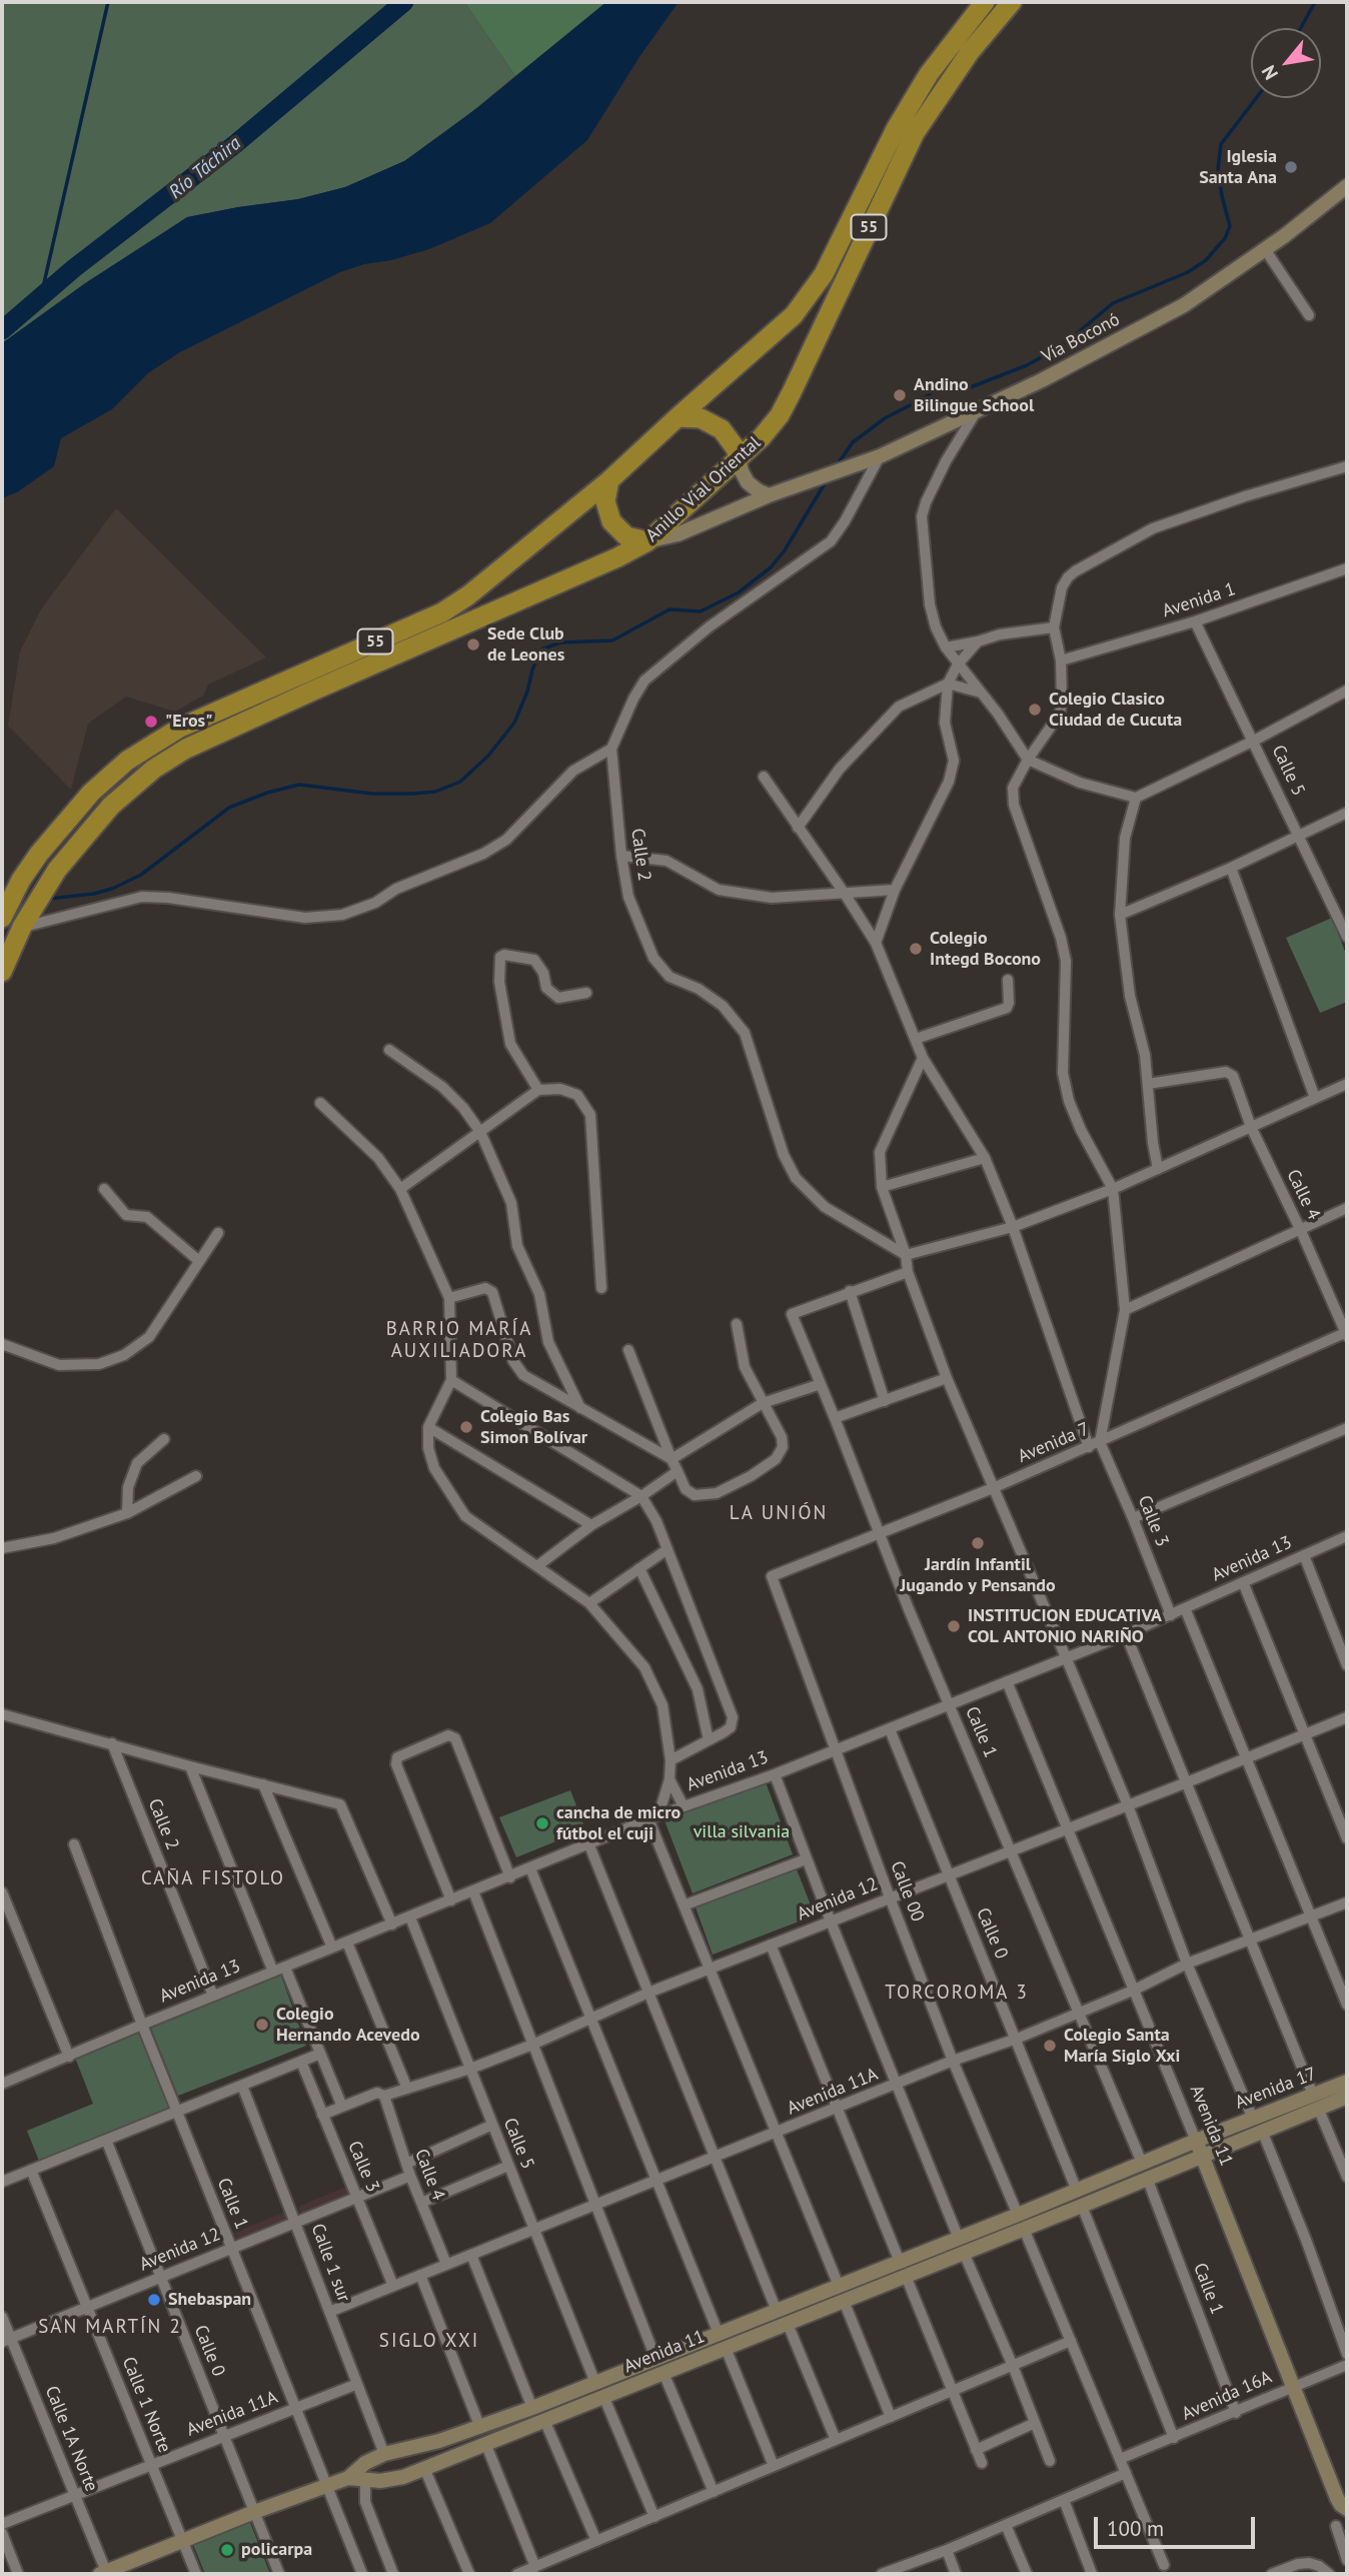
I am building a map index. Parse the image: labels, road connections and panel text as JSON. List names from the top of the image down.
{
  "streets": {
    "highway": ["55", "Anillo Vial Oriental"],
    "street": [
      "Vía Boconó",
      "Avenida 1",
      "Calle 5",
      "Calle 2",
      "Calle 4",
      "Avenida 7",
      "Calle 3",
      "Avenida 13",
      "Calle 1",
      "Calle 00",
      "Avenida 12",
      "Calle 0",
      "Avenida 17",
      "Avenida 11A",
      "Avenida 11",
      "Calle 1 sur",
      "Avenida 16A",
      "Calle 1 Norte",
      "Calle 1A Norte"
    ]
  },
  "crossings": [
    ["Vía Boconó", "Anillo Vial Oriental"],
    ["Vía Boconó", "Calle 2"],
    ["Avenida 1", "Calle 5"],
    ["Calle 5", "Avenida 13"],
    ["Calle 5", "Avenida 12"],
    ["Calle 5", "Avenida 11A"],
    ["Calle 5", "Avenida 11"],
    ["Calle 2", "Avenida 13"],
    ["Calle 4", "Avenida 7"],
    ["Calle 4", "Avenida 12"],
    ["Calle 4", "Avenida 11A"],
    ["Avenida 7", "Calle 3"],
    ["Avenida 7", "Calle 1"],
    ["Avenida 7", "Calle 00"],
    ["Calle 3", "Avenida 13"],
    ["Calle 3", "Avenida 12"],
    ["Calle 3", "Avenida 11A"],
    ["Avenida 13", "Calle 1"],
    ["Avenida 13", "Calle 00"],
    ["Avenida 13", "Calle 0"],
    ["Avenida 13", "Avenida 11"],
    ["Calle 1", "Avenida 12"],
    ["Calle 1", "Avenida 17"],
    ["Calle 1", "Avenida 11A"],
    ["Calle 1", "Avenida 11"],
    ["Calle 1", "Avenida 16A"],
    ["Calle 00", "Avenida 12"],
    ["Calle 00", "Avenida 11A"],
    ["Calle 00", "Avenida 11"],
    ["Calle 00", "Avenida 16A"],
    ["Avenida 12", "Calle 0"],
    ["Avenida 12", "Avenida 11"],
    ["Avenida 12", "Calle 1 sur"],
    ["Avenida 12", "Calle 1 Norte"],
    ["Avenida 12", "Calle 1A Norte"],
    ["Calle 0", "Avenida 11A"],
    ["Calle 0", "Avenida 11"],
    ["Avenida 17", "Avenida 11"],
    ["Avenida 11A", "Avenida 11"],
    ["Avenida 11A", "Calle 1 sur"],
    ["Avenida 11A", "Calle 1 Norte"],
    ["Avenida 11A", "Calle 1A Norte"],
    ["Avenida 11", "Calle 1 sur"],
    ["Avenida 11", "Avenida 16A"],
    ["Avenida 11", "Calle 1 Norte"],
    ["Avenida 11", "Calle 1A Norte"]
  ],
  "districts": [
    "BARRIO MARÍA AUXILIADORA",
    "LA UNIÓN",
    "CAÑA FISTOLO",
    "TORCOROMA 3",
    "SAN MARTÍN 2",
    "SIGLO XXI"
  ],
  "water": ["Río Táchira"],
  "parks": ["villa silvania"],
  "places": [
    "Iglesia Santa Ana",
    "Andino Bilingue School",
    "Sede Club de Leones",
    "Colegio Clasico Ciudad de Cucuta",
    "\"Eros\"",
    "Colegio Integd Bocono",
    "Colegio Bas Simon Bolívar",
    "Jardín Infantil Jugando y Pensando",
    "INSTITUCION EDUCATIVA COL ANTONIO NARIÑO",
    "cancha de micro fútbol el cuji",
    "Colegio Hernando Acevedo",
    "Colegio Santa María Siglo Xxi",
    "Shebaspan",
    "policarpa"
  ],
  "scale_bar": "100 m",
  "north": "bottom left"
}
